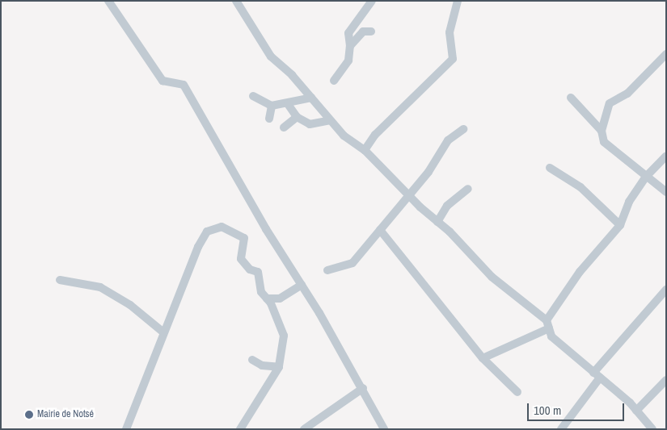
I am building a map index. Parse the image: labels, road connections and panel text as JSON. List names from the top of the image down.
{
  "places": ["Mairie de Notsé"],
  "scale_bar": "100 m"
}
